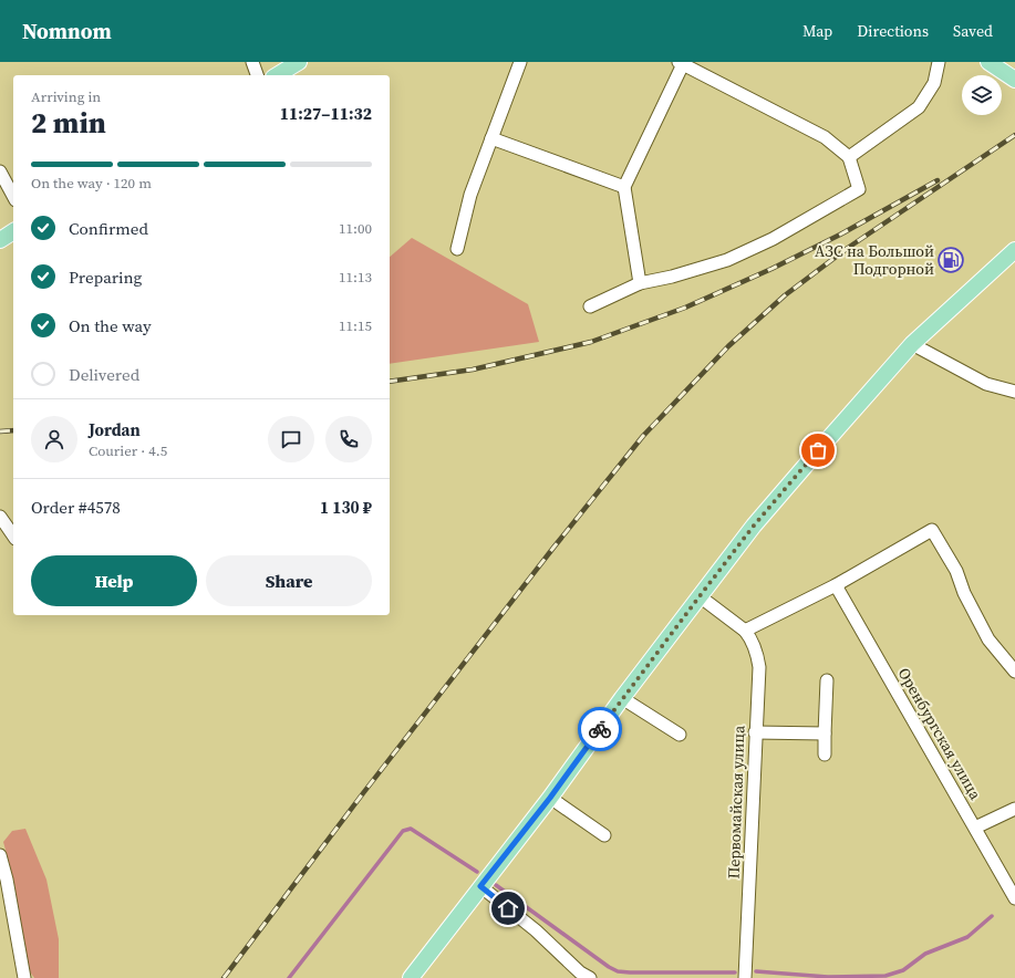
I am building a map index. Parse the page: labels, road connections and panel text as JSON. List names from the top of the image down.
{
  "streets": {
    "street": ["Оренбургская улица", "Первомайская улица"]
  },
  "places": {
    "fuel station": ["АЗС на Большой Подгорной"]
  },
  "page": {
    "header": "Nomnom",
    "nav": ["Map", "Directions", "Saved"],
    "heading": ["2 min", "Arriving in", "11:27–11:32"],
    "panel": [
      "Jordan",
      "Courier · 4.5",
      "Order #4578",
      "1 130 ₽"
    ],
    "bar": "On the way · 120 m",
    "list": [
      ["Confirmed", "11:00"],
      ["Preparing", "11:13"],
      ["On the way", "11:15"],
      "Delivered"
    ],
    "buttons": ["Help", "Share"]
  }
}
